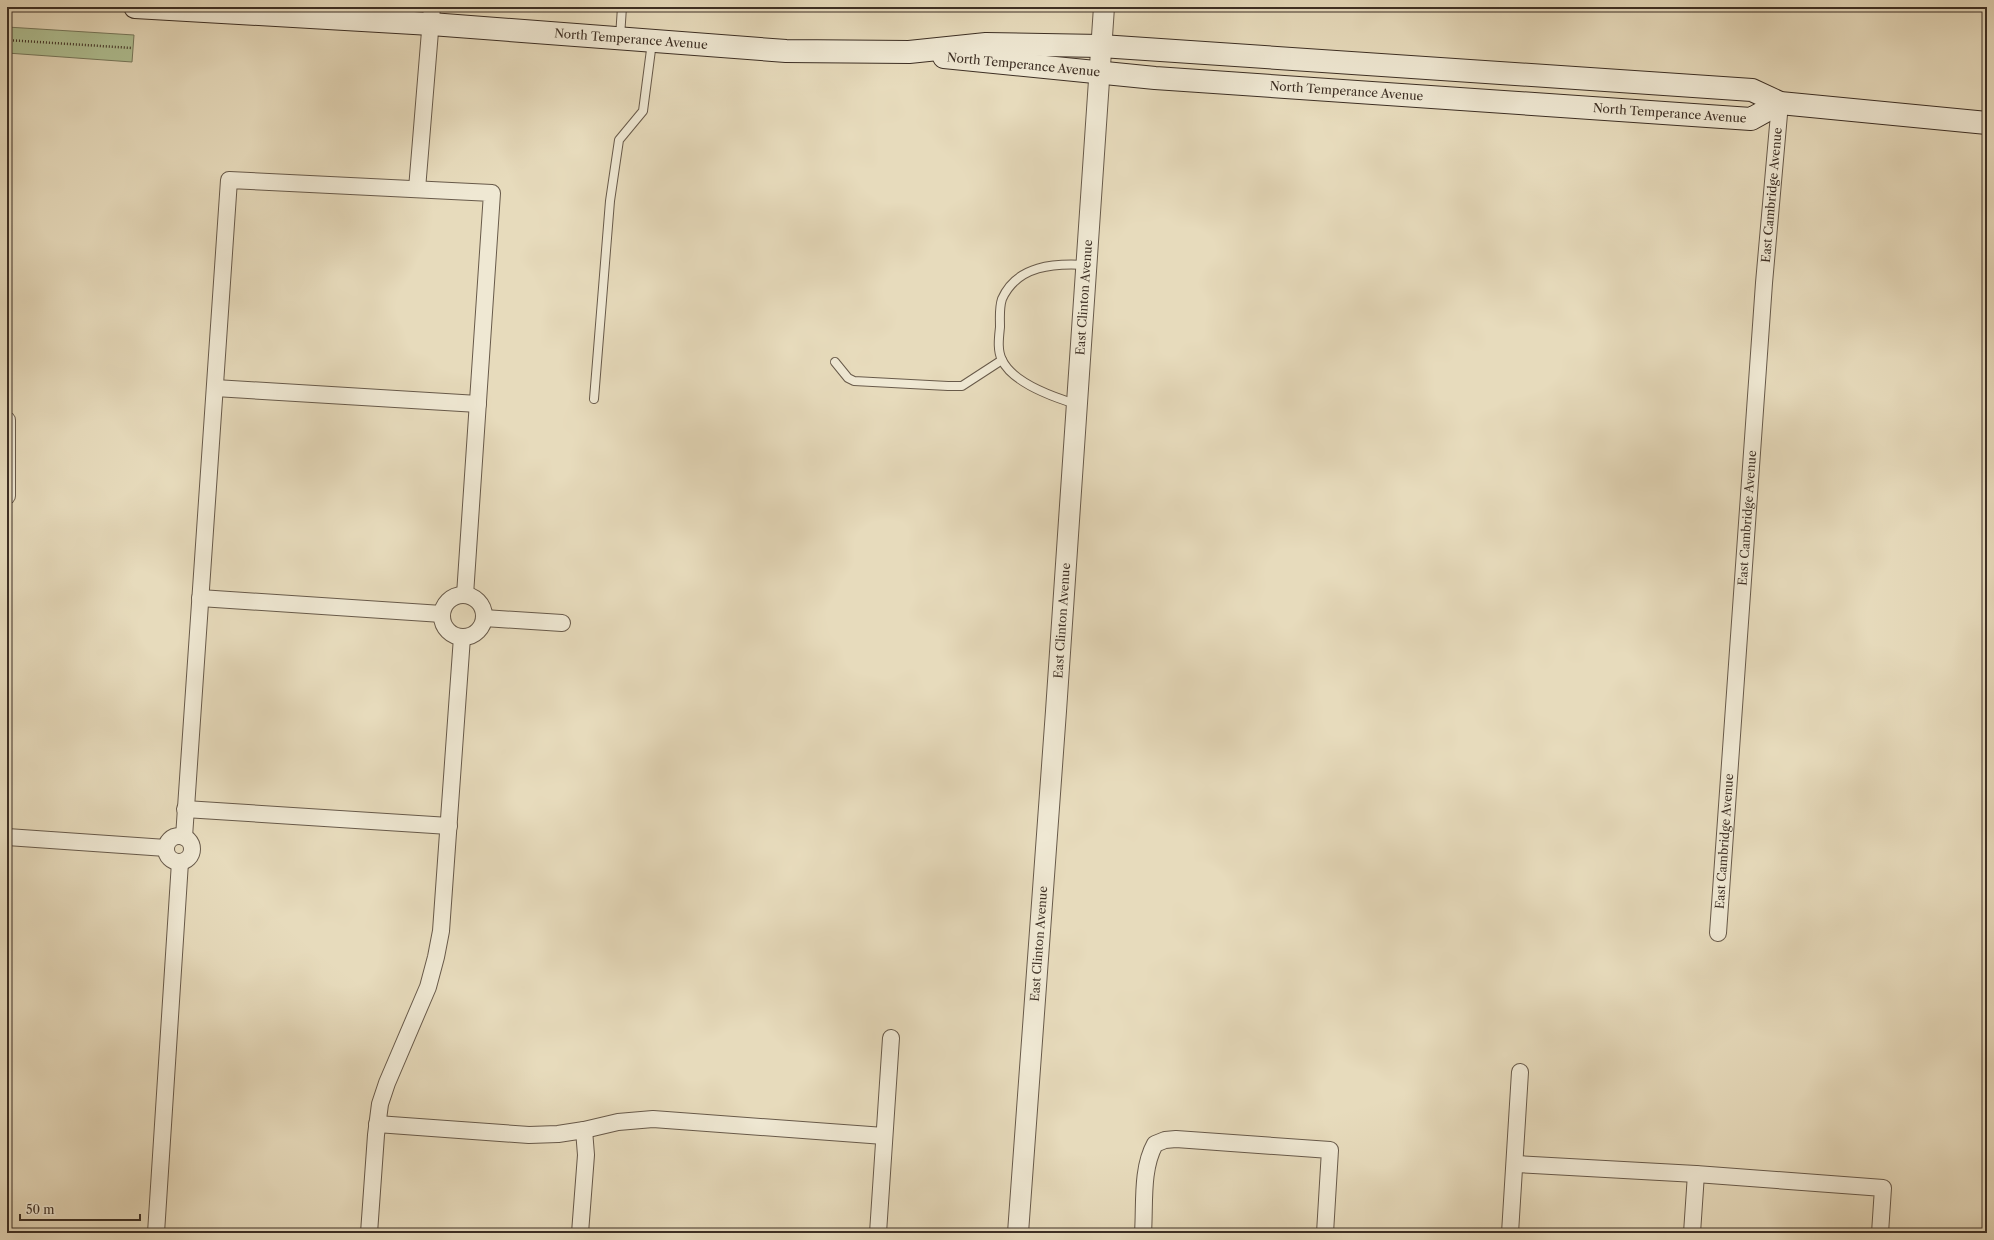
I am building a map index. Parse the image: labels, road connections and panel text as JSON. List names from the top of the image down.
{
  "streets": {
    "main road": ["North Temperance Avenue"],
    "street": ["East Cambridge Avenue", "East Clinton Avenue"]
  },
  "crossings": [
    ["North Temperance Avenue", "East Cambridge Avenue"],
    ["North Temperance Avenue", "East Clinton Avenue"]
  ],
  "scale_bar": "50 m"
}
